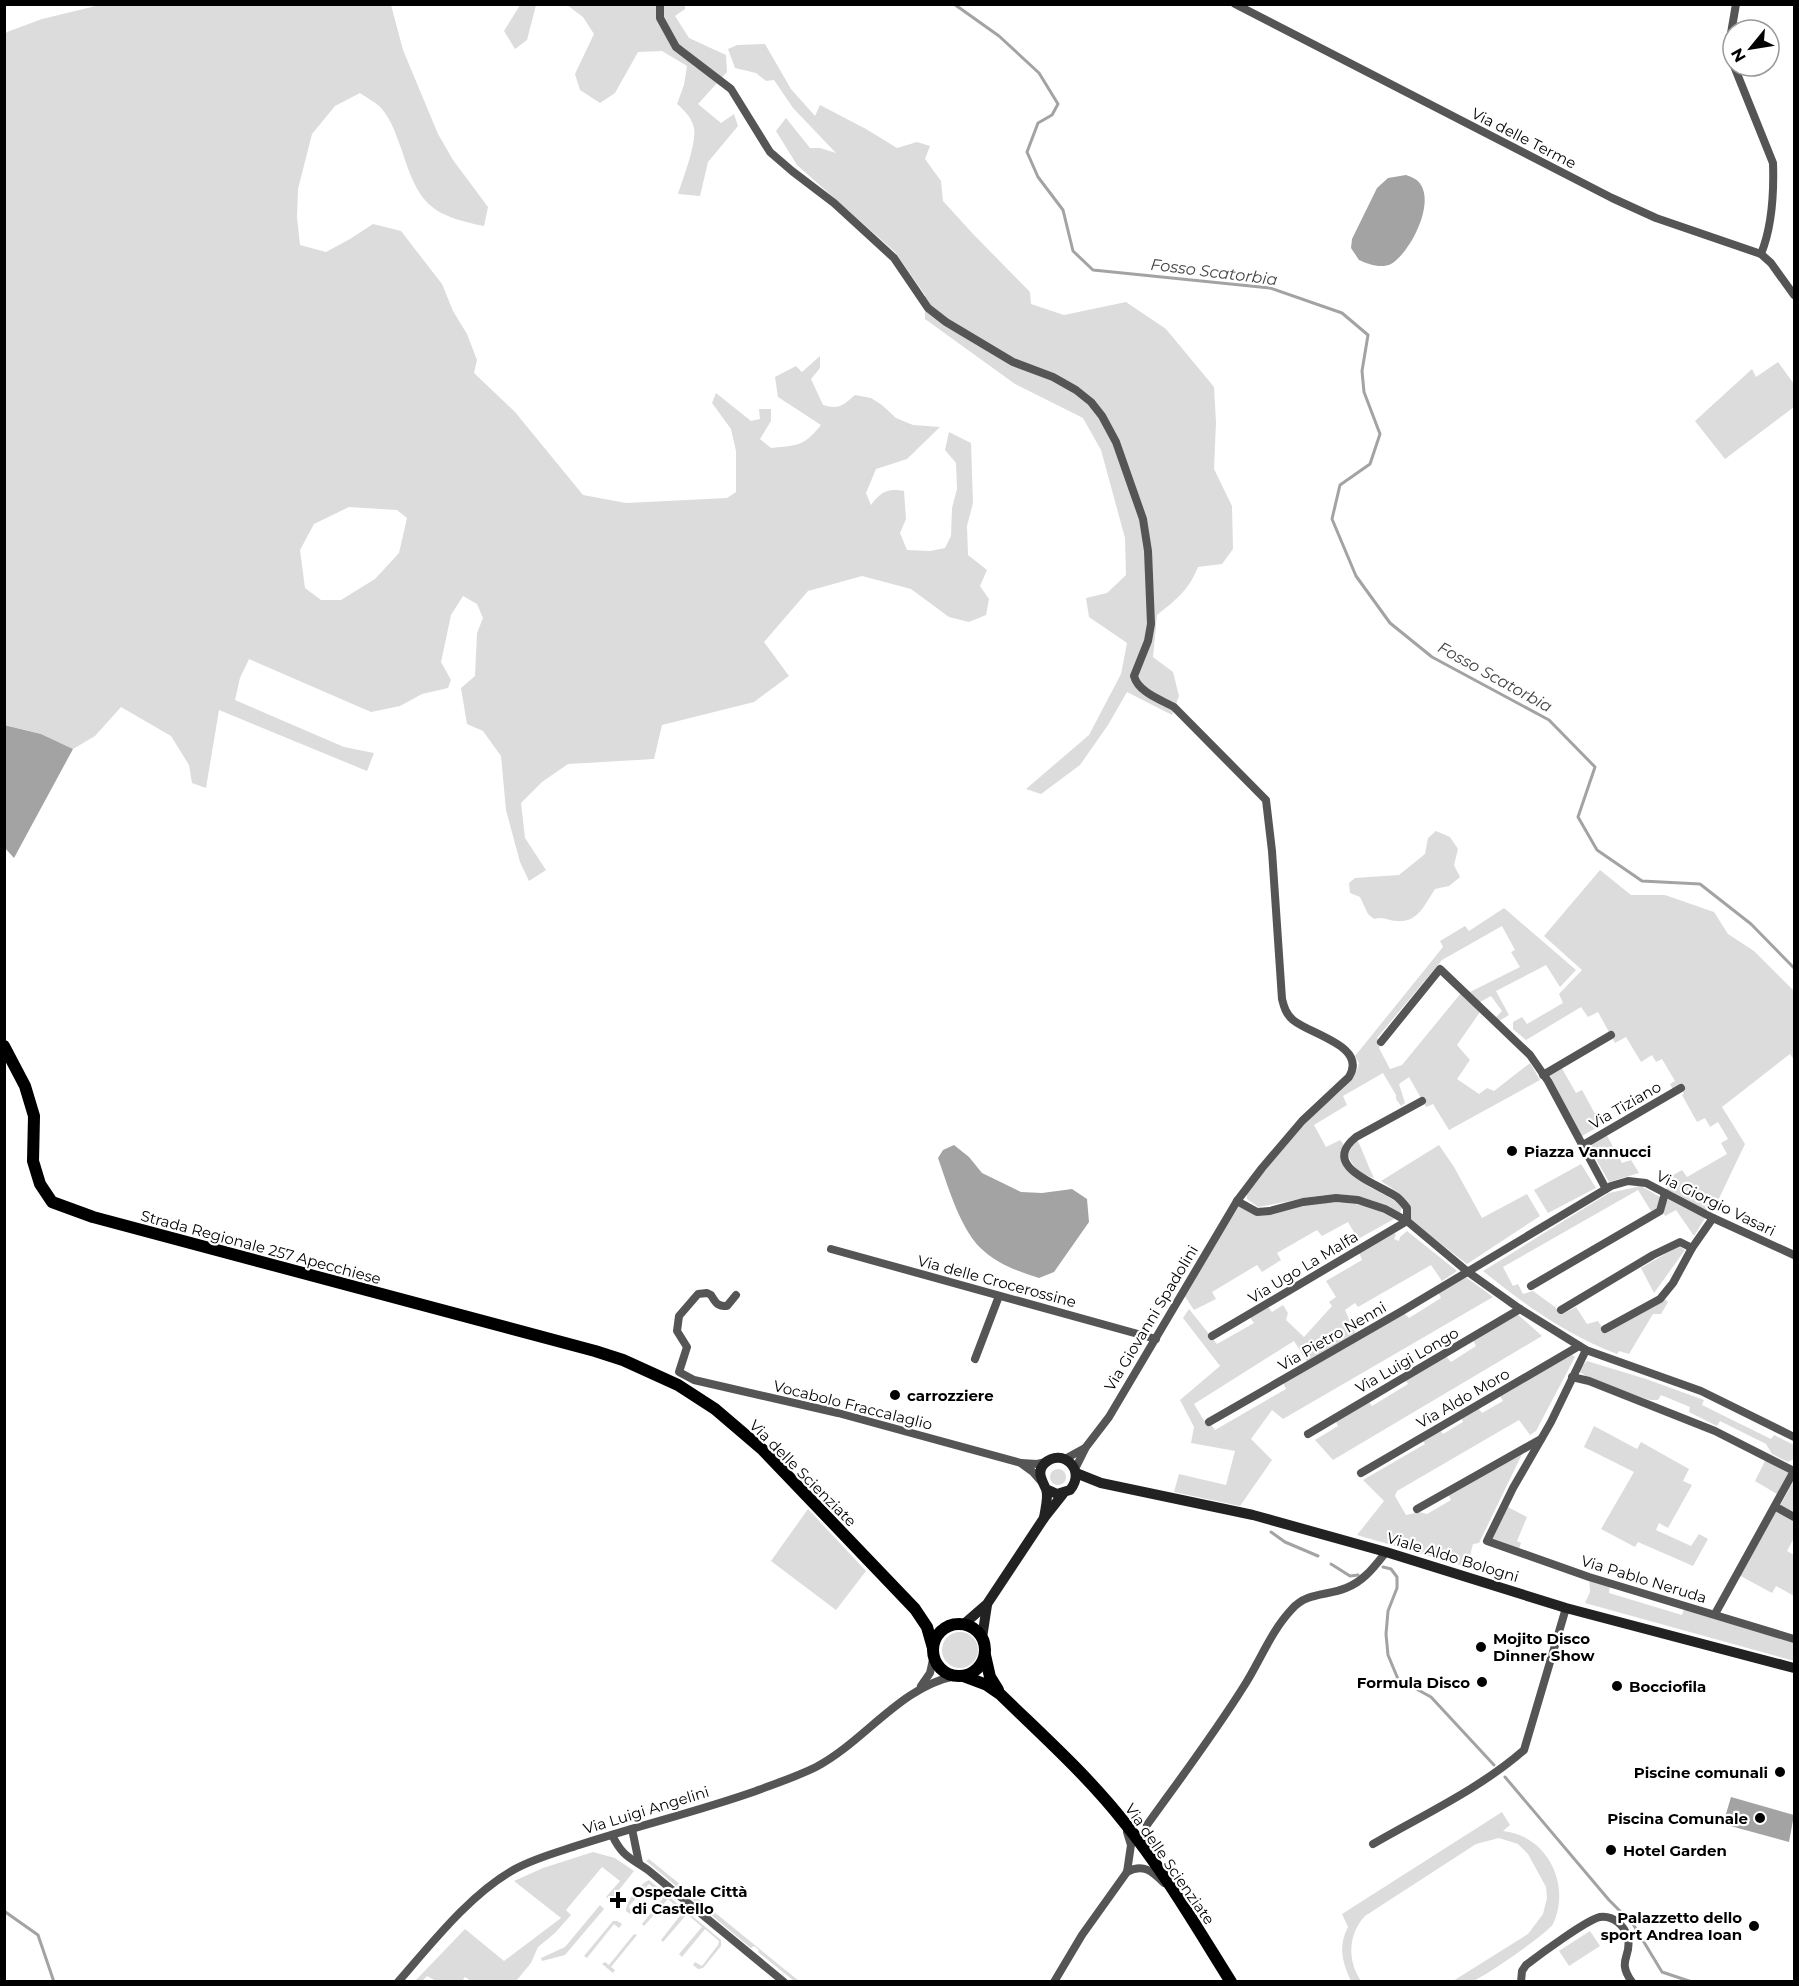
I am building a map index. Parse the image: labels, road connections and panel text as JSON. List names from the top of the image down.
{
  "streets": {
    "main road": ["Strada Regionale 257 Apecchiese", "Via delle Scienziate", "Viale Aldo Bologni"],
    "street": [
      "Via delle Terme",
      "Via Tiziano",
      "Via Giorgio Vasari",
      "Via Ugo La Malfa",
      "Via delle Crocerossine",
      "Via Giovanni Spadolini",
      "Via Pietro Nenni",
      "Via Luigi Longo",
      "Via Aldo Moro",
      "Vocabolo Fraccalaglio",
      "Via Pablo Neruda",
      "Via Luigi Angelini"
    ]
  },
  "crossings": [
    ["Via Giorgio Vasari", "Via Pietro Nenni"],
    ["Strada Regionale 257 Apecchiese", "Via delle Scienziate"],
    ["Via delle Crocerossine", "Via Giovanni Spadolini"],
    ["Via Giovanni Spadolini", "Viale Aldo Bologni"],
    ["Via delle Scienziate", "Via Luigi Angelini"]
  ],
  "water": ["Fosso Scatorbia"],
  "places": {
    "other": [
      "Piazza Vannucci",
      "carrozziere",
      "Mojito Disco Dinner Show",
      "Formula Disco",
      "Bocciofila",
      "Piscine comunali",
      "Piscina Comunale",
      "Hotel Garden",
      "Palazzetto dello sport Andrea Ioan"
    ],
    "health": ["Ospedale Città di Castello"]
  },
  "north": "bottom left"
}
